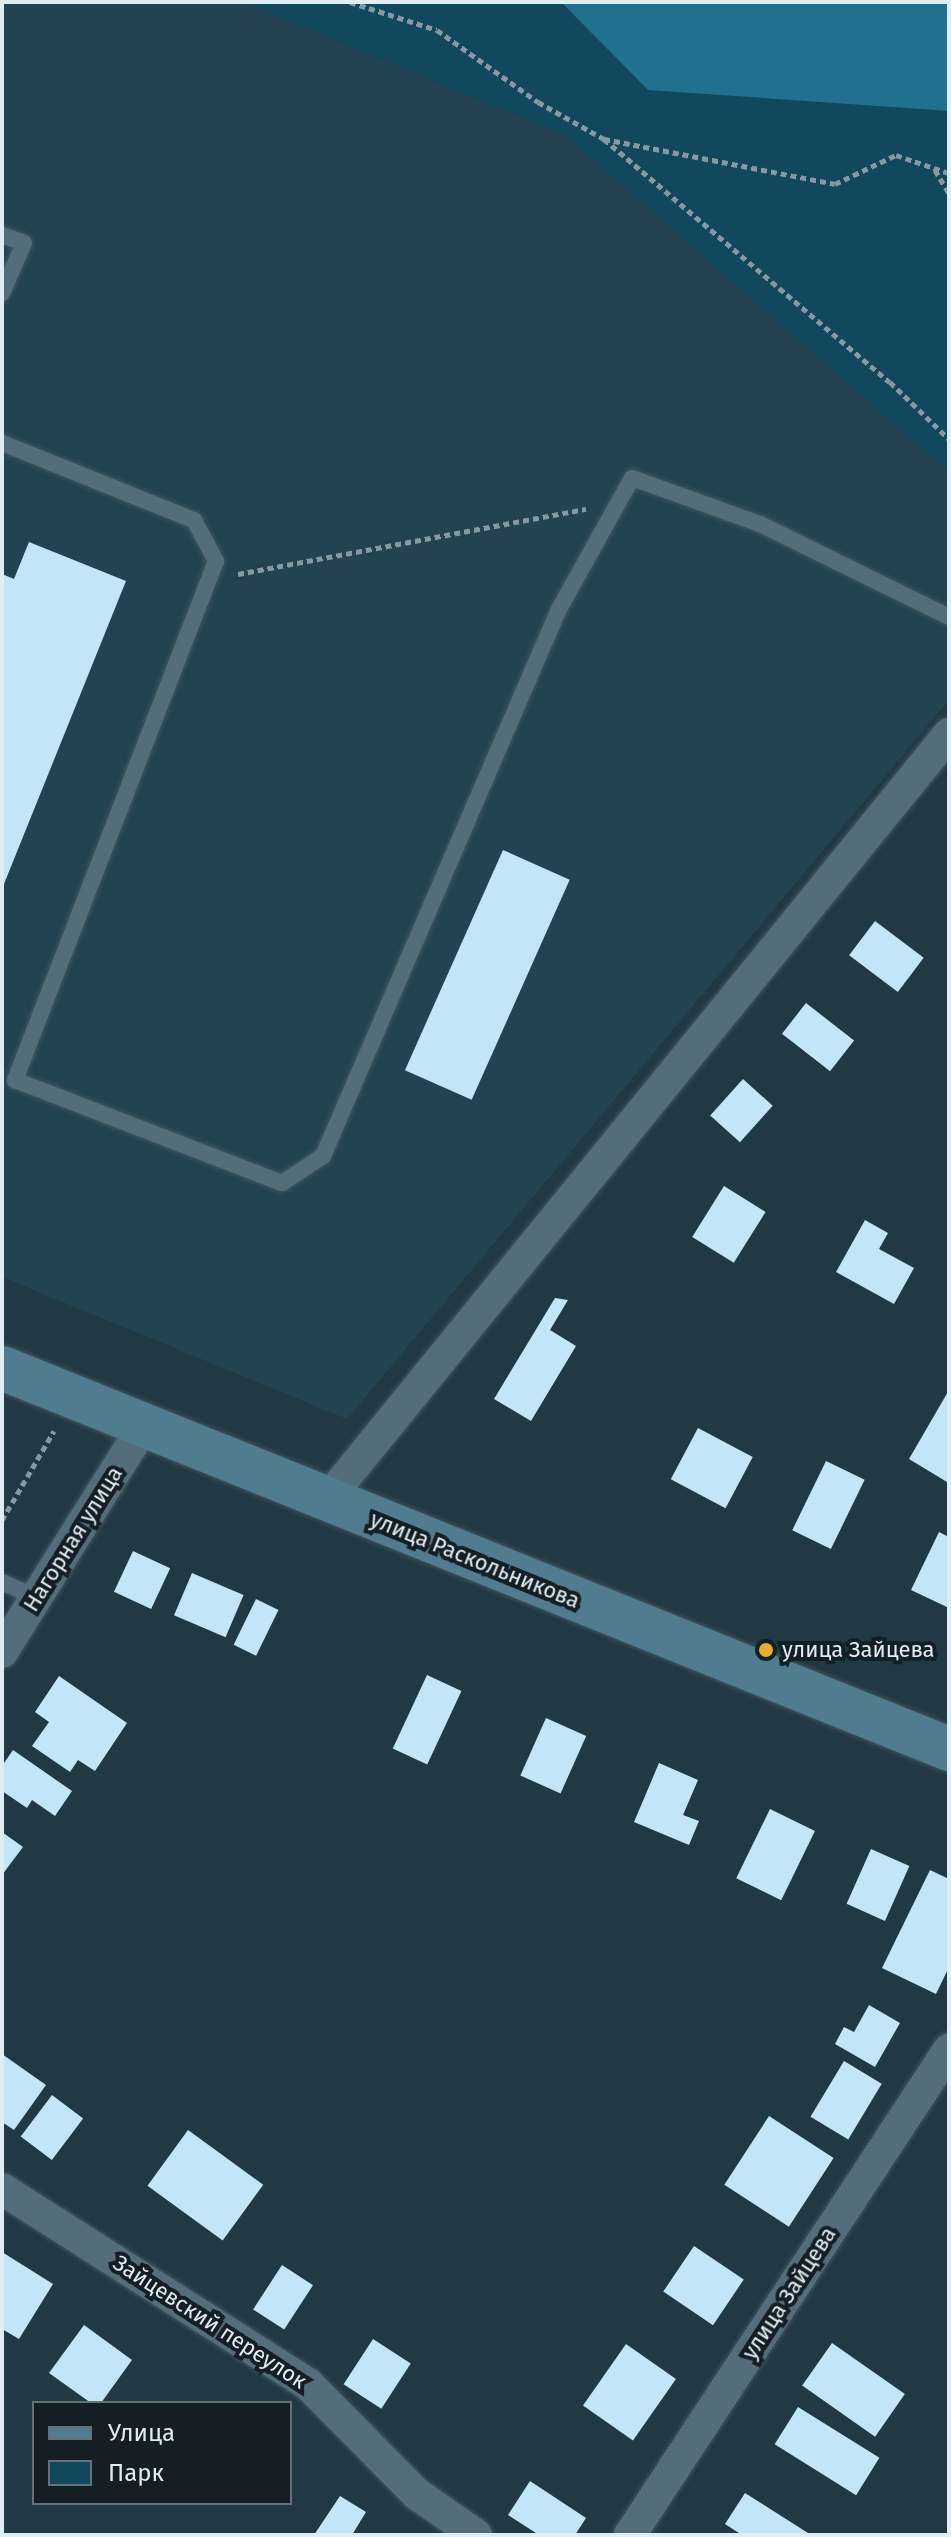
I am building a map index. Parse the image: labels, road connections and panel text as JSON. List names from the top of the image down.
{
  "streets": {
    "main road": ["улица Раскольникова"],
    "street": ["Нагорная улица", "улица Зайцева", "Зайцевский переулок"]
  },
  "crossings": [
    ["Нагорная улица", "улица Раскольникова"]
  ],
  "places": ["улица Зайцева"],
  "legend": ["Улица", "Парк"]
}
